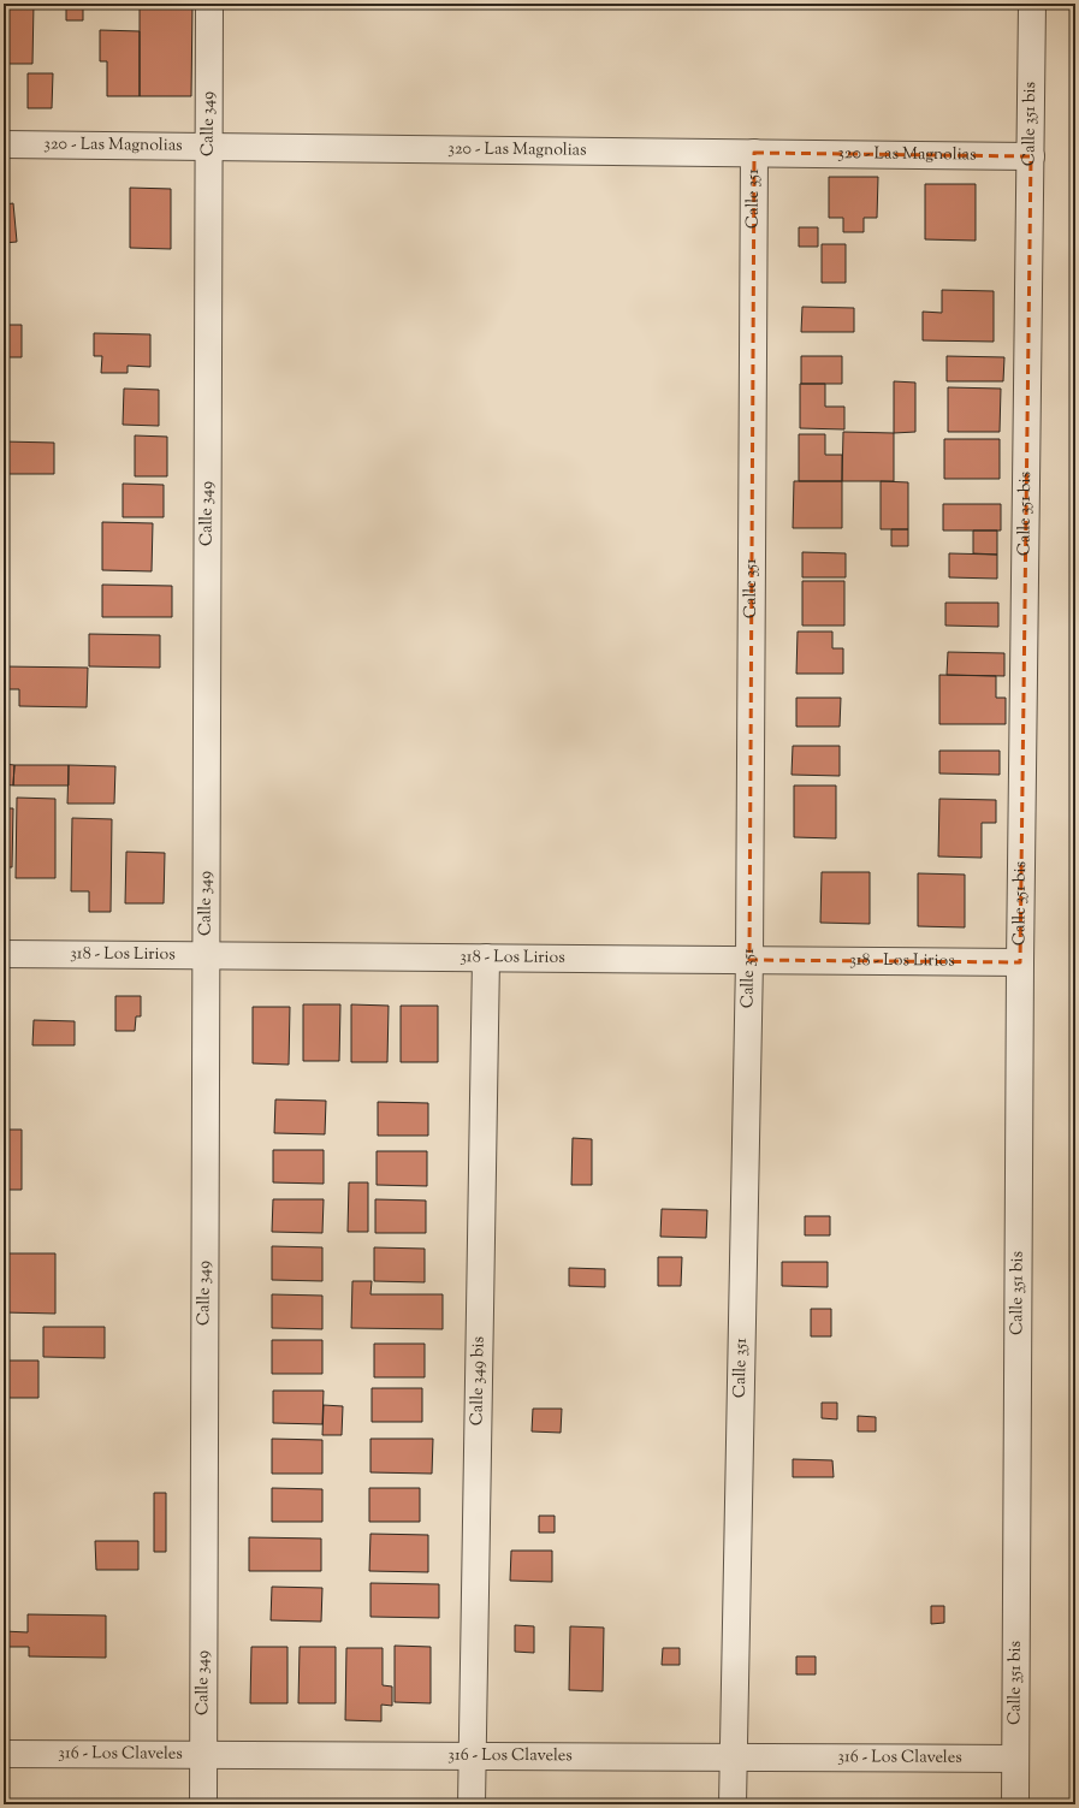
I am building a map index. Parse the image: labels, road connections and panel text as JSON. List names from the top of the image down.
{
  "streets": {
    "street": [
      "Calle 349",
      "Calle 351 bis",
      "320 - Las Magnolias",
      "Calle 351",
      "318 - Los Lirios",
      "Calle 349 bis",
      "316 - Los Claveles"
    ]
  },
  "crossings": [
    ["Calle 349", "320 - Las Magnolias"],
    ["Calle 349", "318 - Los Lirios"],
    ["Calle 349", "316 - Los Claveles"],
    ["Calle 351 bis", "320 - Las Magnolias"],
    ["Calle 351 bis", "318 - Los Lirios"],
    ["Calle 351 bis", "316 - Los Claveles"],
    ["320 - Las Magnolias", "Calle 351"],
    ["Calle 351", "318 - Los Lirios"],
    ["Calle 351", "316 - Los Claveles"],
    ["318 - Los Lirios", "Calle 349 bis"],
    ["Calle 349 bis", "316 - Los Claveles"]
  ]
}
